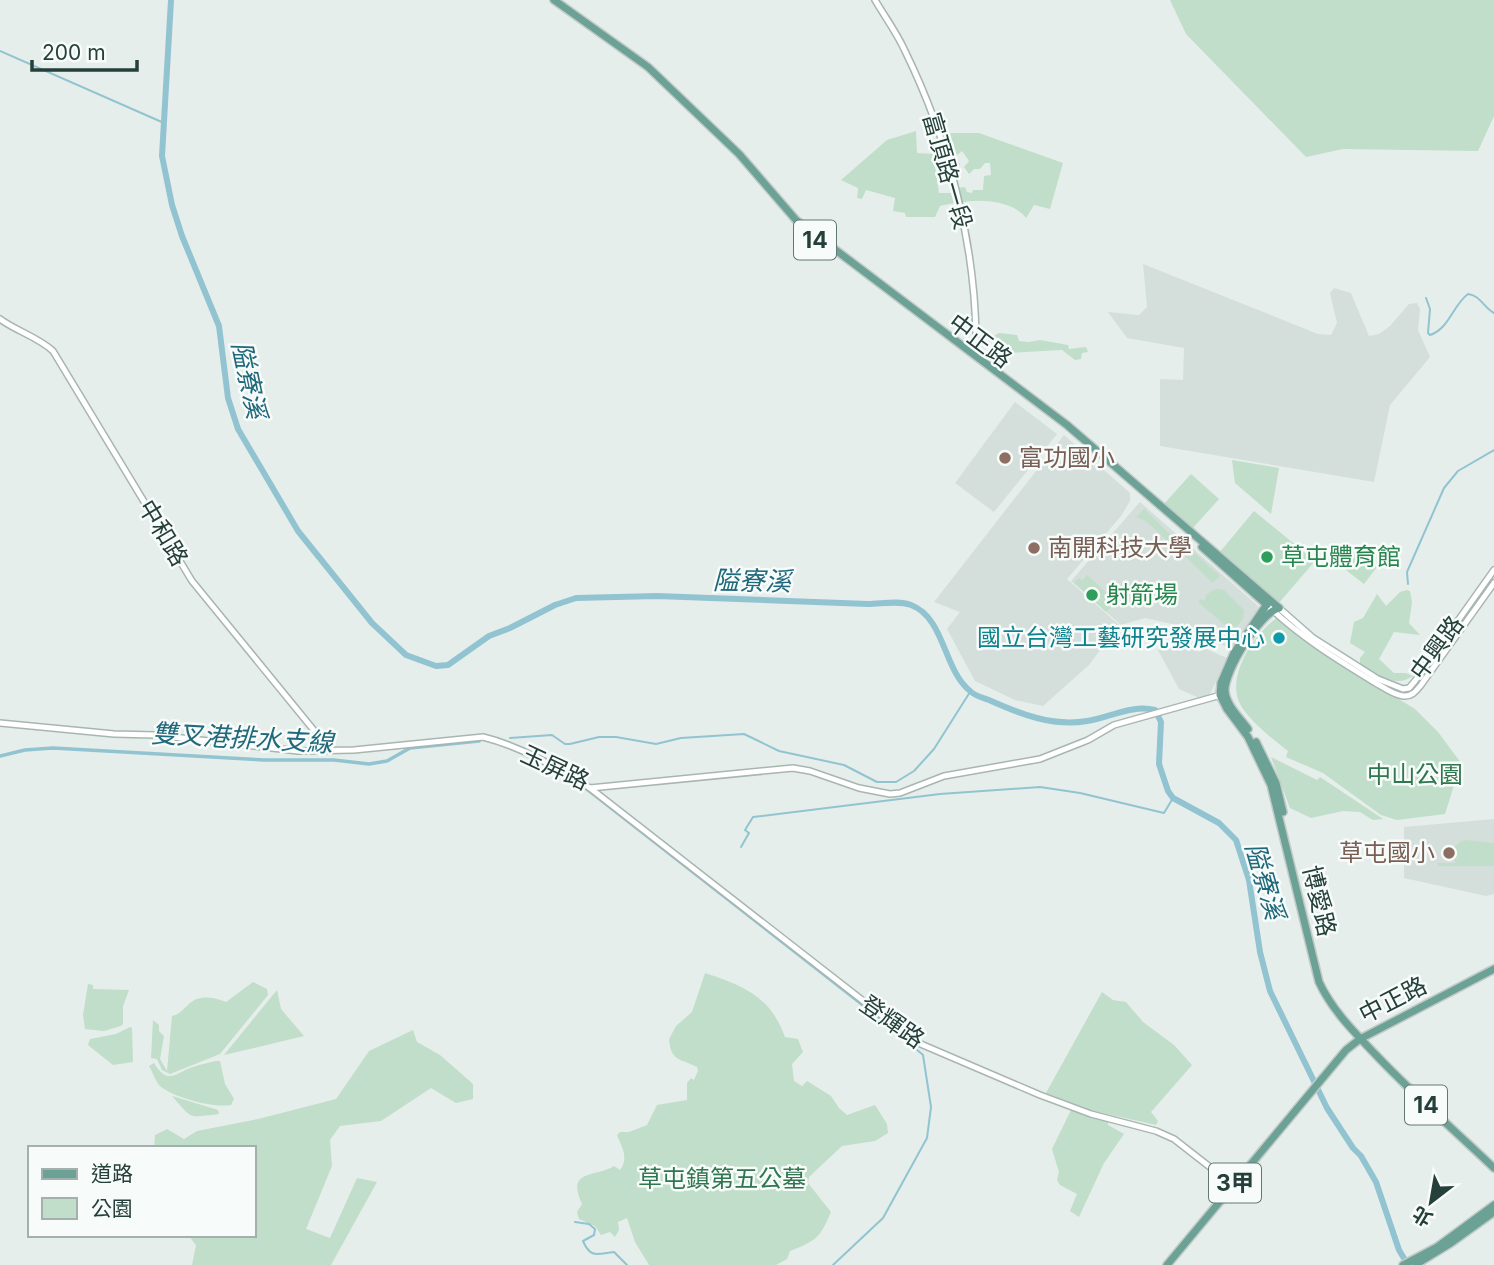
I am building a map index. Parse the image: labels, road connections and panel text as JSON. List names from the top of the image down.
{
  "streets": {
    "main road": [
      "14",
      "中正路",
      "博愛路",
      "3甲"
    ],
    "street": [
      "富頂路一段",
      "中和路",
      "中興路",
      "玉屏路",
      "登輝路"
    ]
  },
  "crossings": [
    ["富頂路一段", "中正路"],
    ["中正路", "中興路"],
    ["中正路", "博愛路"],
    ["中正路", "登輝路"],
    ["中正路", "3甲"],
    ["中和路", "玉屏路"],
    ["玉屏路", "博愛路"],
    ["玉屏路", "登輝路"],
    ["登輝路", "3甲"]
  ],
  "water": ["隘寮溪", "雙叉港排水支線"],
  "parks": ["中山公園", "草屯鎮第五公墓"],
  "places": [
    "富功國小",
    "南開科技大學",
    "草屯體育館",
    "射箭場",
    "國立台灣工藝研究發展中心",
    "草屯國小"
  ],
  "legend": ["道路", "公園"],
  "scale_bar": "200 m",
  "north": "bottom left"
}
